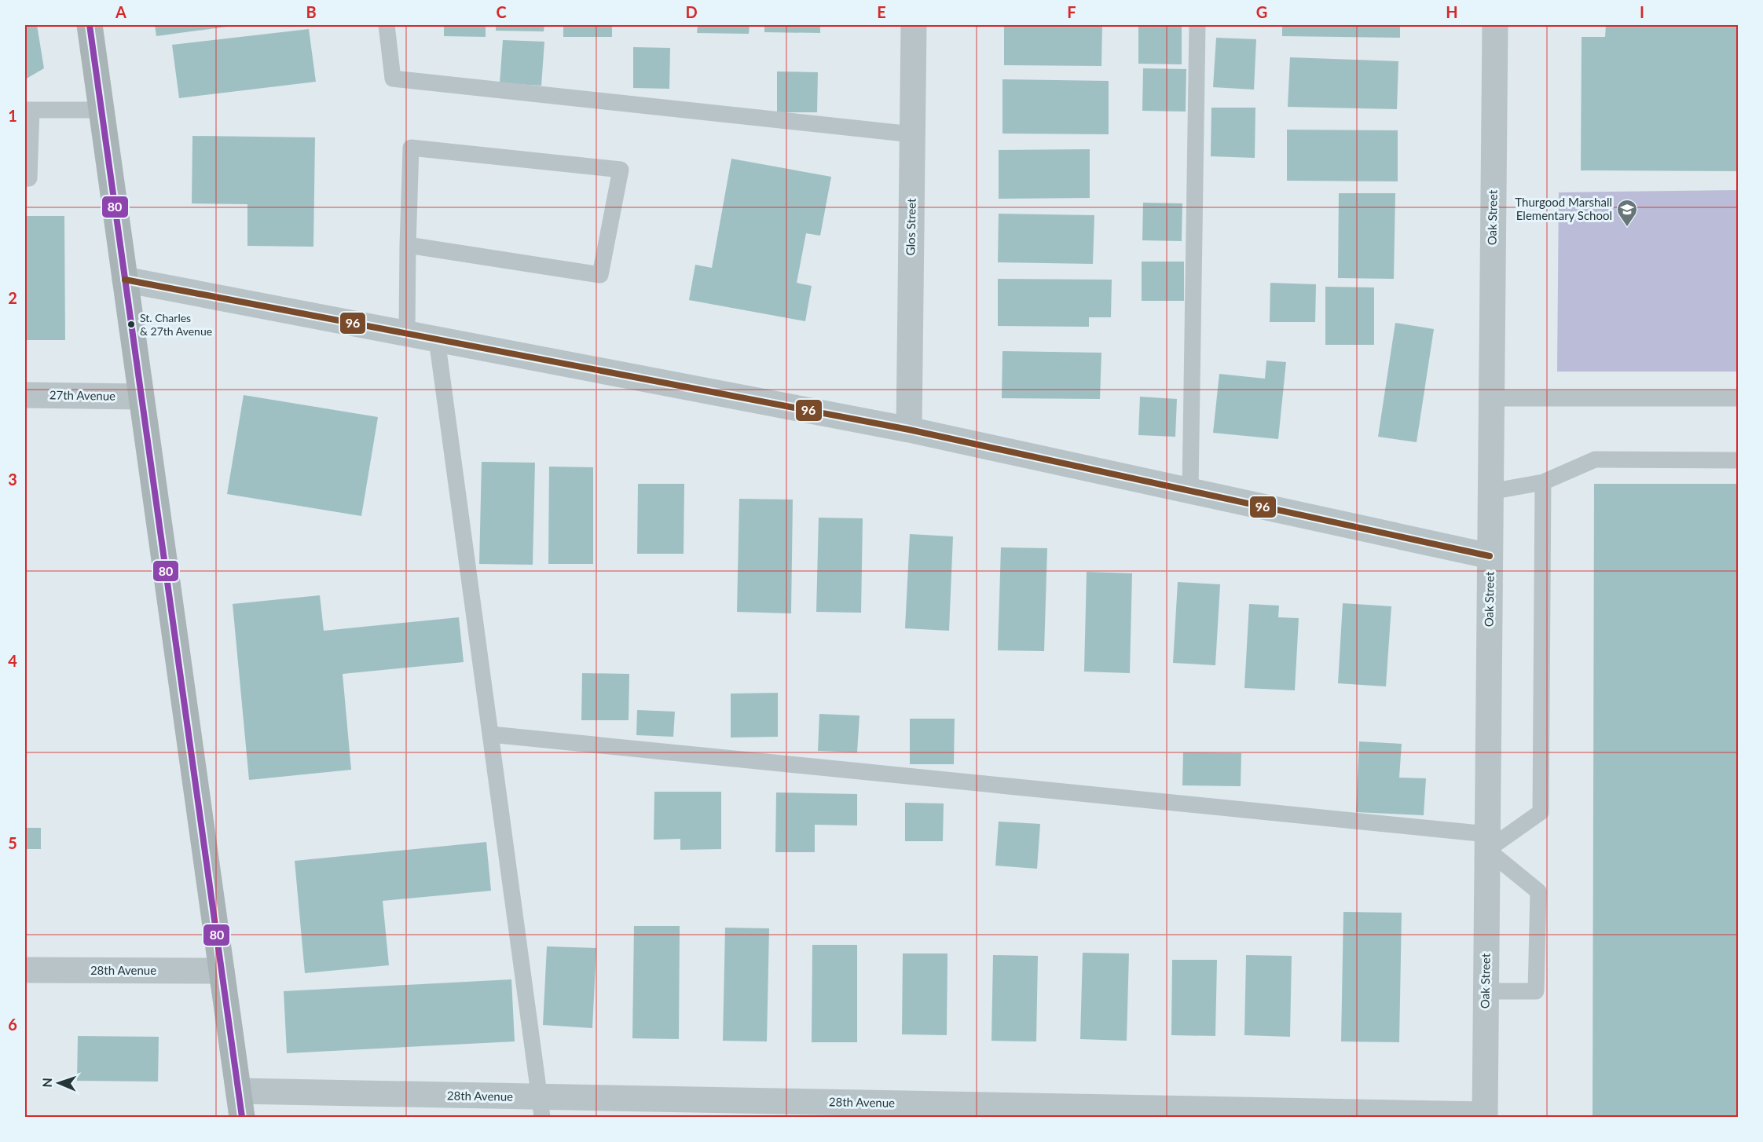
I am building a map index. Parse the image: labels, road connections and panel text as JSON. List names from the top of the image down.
{
  "streets": {
    "street": [
      "Oak Street",
      "Glos Street",
      "27th Avenue",
      "28th Avenue"
    ]
  },
  "crossings": [
    ["Oak Street", "28th Avenue"]
  ],
  "places": {
    "school or university": ["Thurgood Marshall Elementary School"],
    "other": ["St. Charles & 27th Avenue"]
  },
  "lines": ["transit line 80", "transit line 96"],
  "north": "left",
  "grid": {
    "columns": [
      "A",
      "B",
      "C",
      "D",
      "E",
      "F",
      "G",
      "H",
      "I"
    ],
    "rows": [
      "1",
      "2",
      "3",
      "4",
      "5",
      "6"
    ]
  }
}
